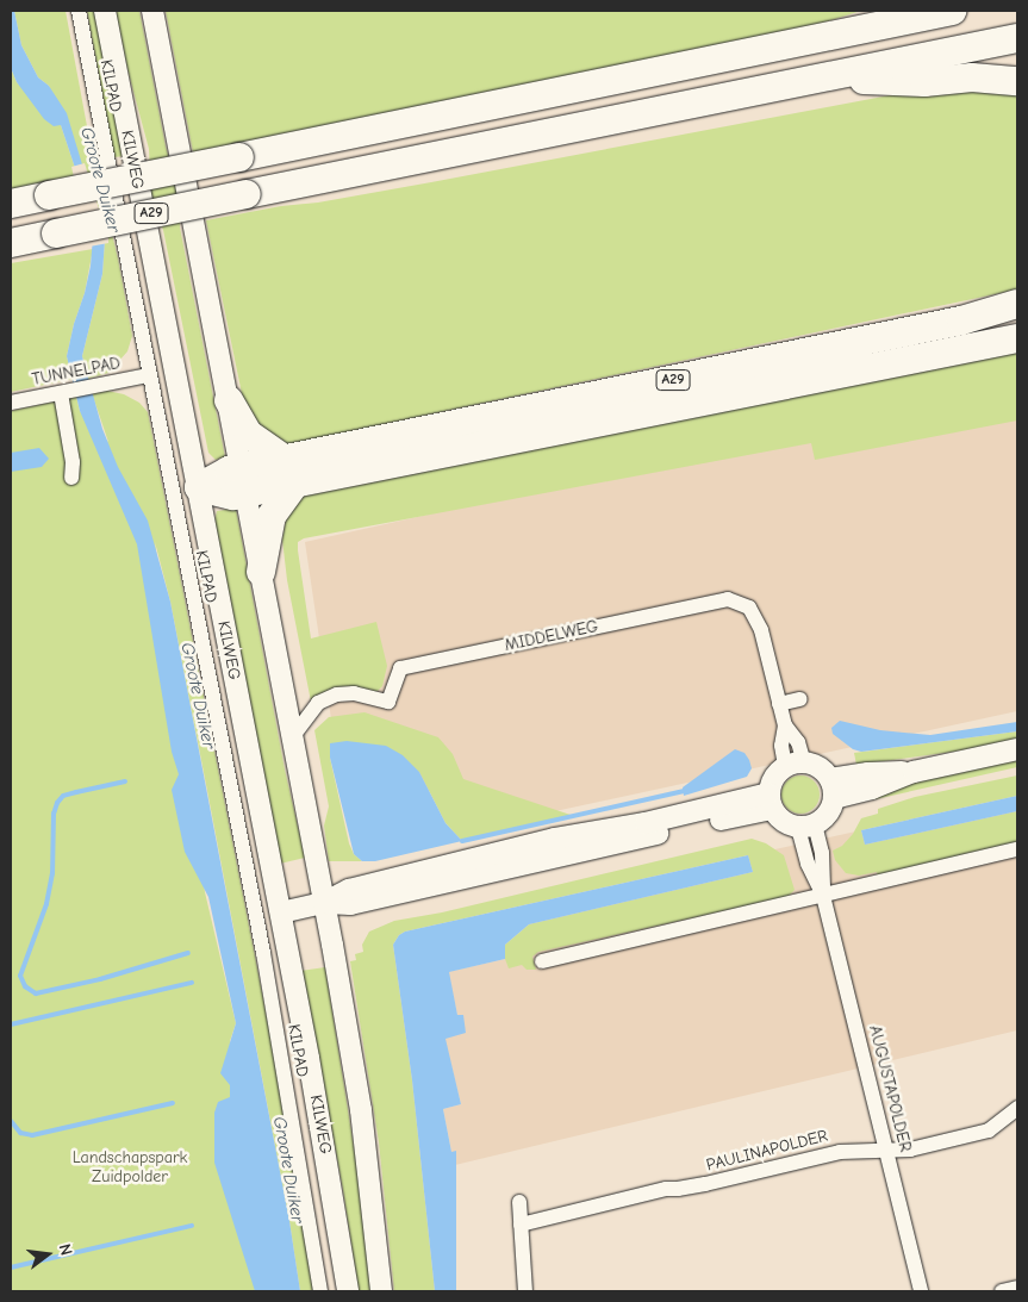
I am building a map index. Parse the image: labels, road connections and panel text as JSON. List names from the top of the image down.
{
  "streets": {
    "highway": ["A29"],
    "main road": ["KILWEG"],
    "street": [
      "KILPAD",
      "TUNNELPAD",
      "MIDDELWEG",
      "AUGUSTAPOLDER",
      "PAULINAPOLDER"
    ]
  },
  "crossings": [
    ["KILPAD", "TUNNELPAD"],
    ["KILWEG", "A29"],
    ["MIDDELWEG", "AUGUSTAPOLDER"],
    ["AUGUSTAPOLDER", "PAULINAPOLDER"]
  ],
  "water": ["Groote Duiker"],
  "parks": ["Landschapspark Zuidpolder"],
  "north": "right"
}
